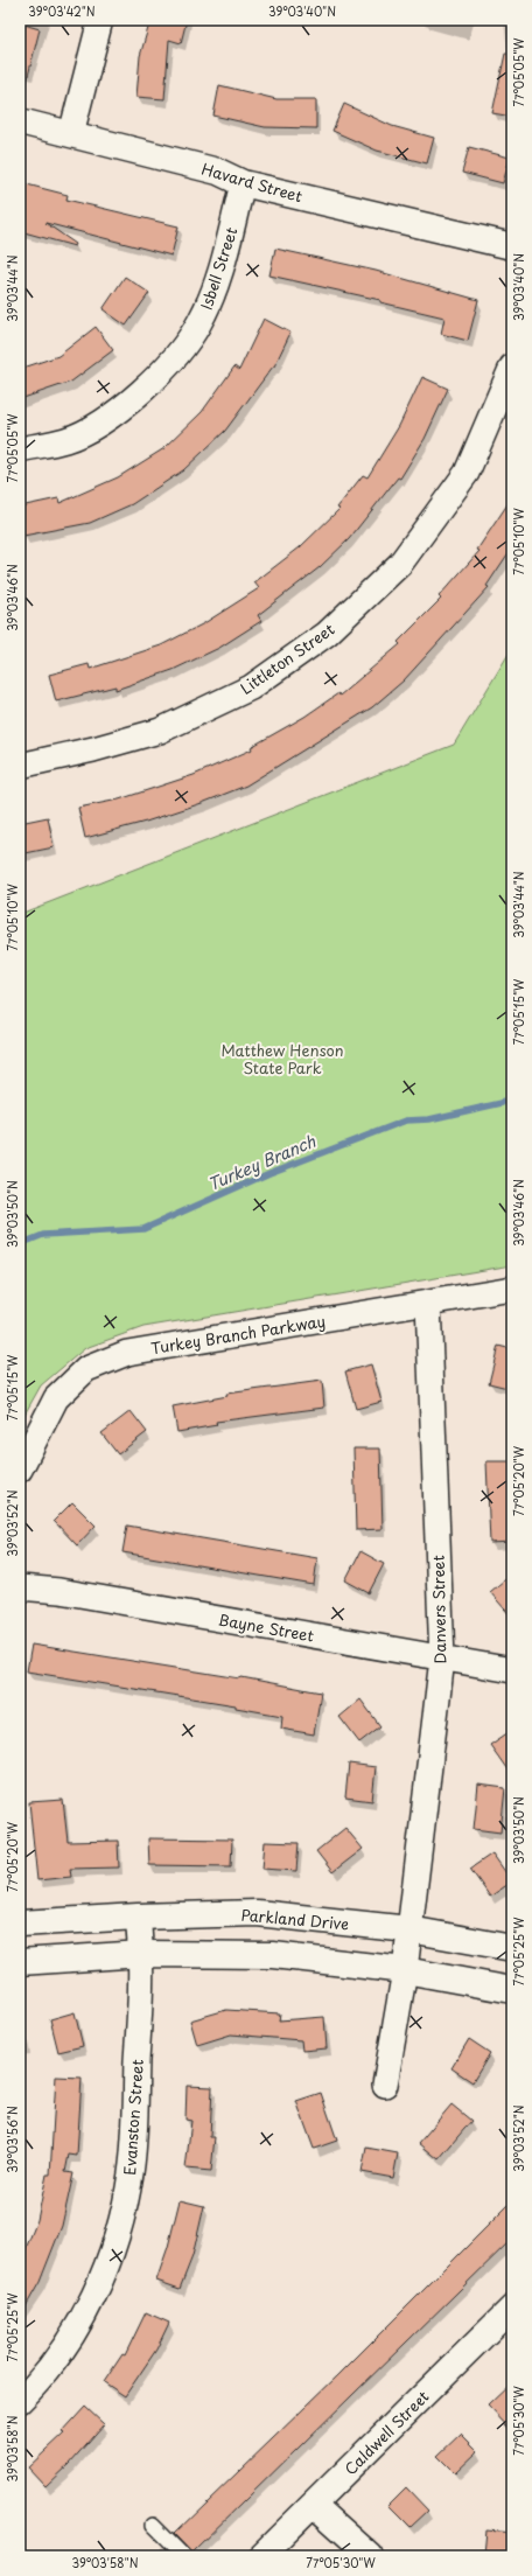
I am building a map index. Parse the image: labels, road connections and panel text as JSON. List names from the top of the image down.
{
  "streets": {
    "street": [
      "Havard Street",
      "Isbell Street",
      "Littleton Street",
      "Turkey Branch Parkway",
      "Danvers Street",
      "Bayne Street",
      "Parkland Drive",
      "Evanston Street",
      "Caldwell Street"
    ]
  },
  "crossings": [
    ["Havard Street", "Isbell Street"],
    ["Turkey Branch Parkway", "Danvers Street"],
    ["Danvers Street", "Bayne Street"],
    ["Danvers Street", "Parkland Drive"],
    ["Parkland Drive", "Evanston Street"]
  ],
  "water": ["Turkey Branch"],
  "parks": ["Matthew Henson State Park"],
  "coordinates": [
    "39°03'42\"N",
    "39°03'40\"N",
    "77°05'05\"W",
    "39°03'44\"N",
    "77°05'10\"W",
    "39°03'46\"N",
    "77°05'15\"W",
    "39°03'50\"N",
    "77°05'20\"W",
    "39°03'52\"N",
    "77°05'25\"W",
    "39°03'56\"N",
    "77°05'30\"W",
    "39°03'58\"N"
  ]
}
